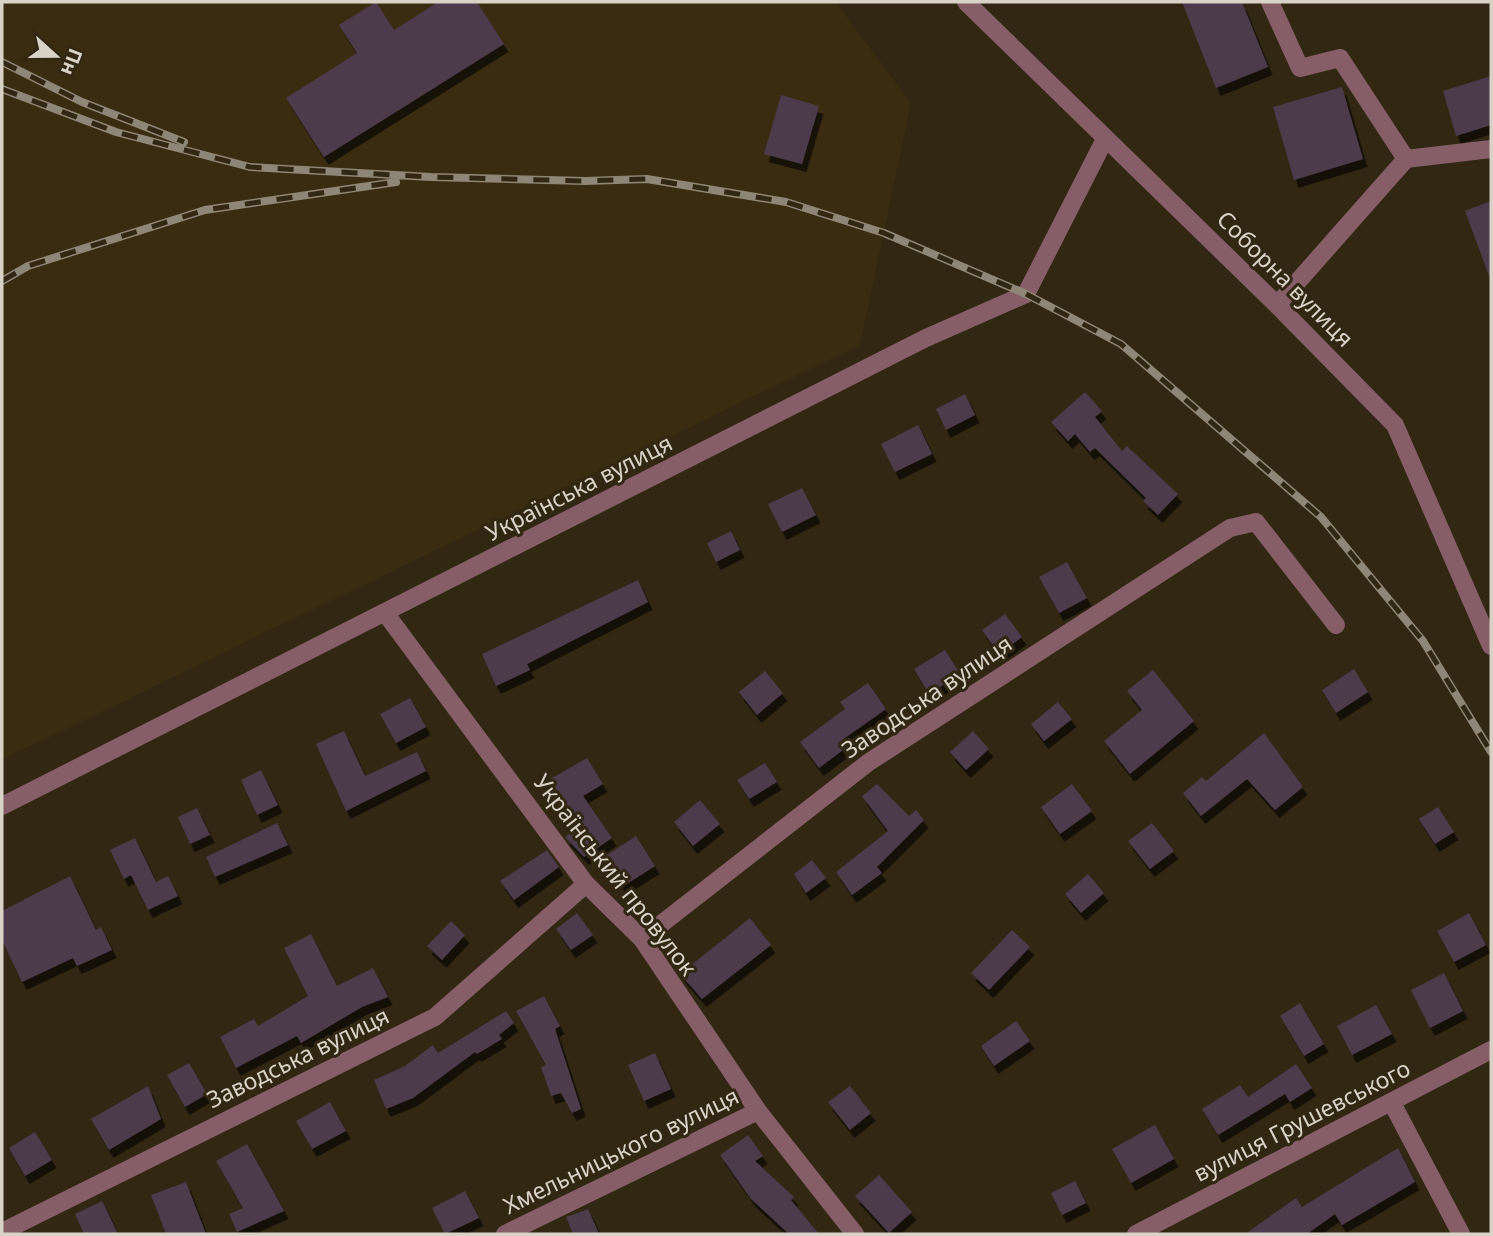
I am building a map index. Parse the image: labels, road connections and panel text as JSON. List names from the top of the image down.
{
  "streets": {
    "street": [
      "Соборна вулиця",
      "Українська вулиця",
      "Заводська вулиця",
      "Український провулок",
      "вулиця Грушевського",
      "Хмельницького вулиця"
    ]
  },
  "crossings": [
    ["Соборна вулиця", "Українська вулиця"],
    ["Українська вулиця", "Український провулок"],
    ["Заводська вулиця", "Український провулок"],
    ["Український провулок", "Хмельницького вулиця"]
  ],
  "north": "right"
}
